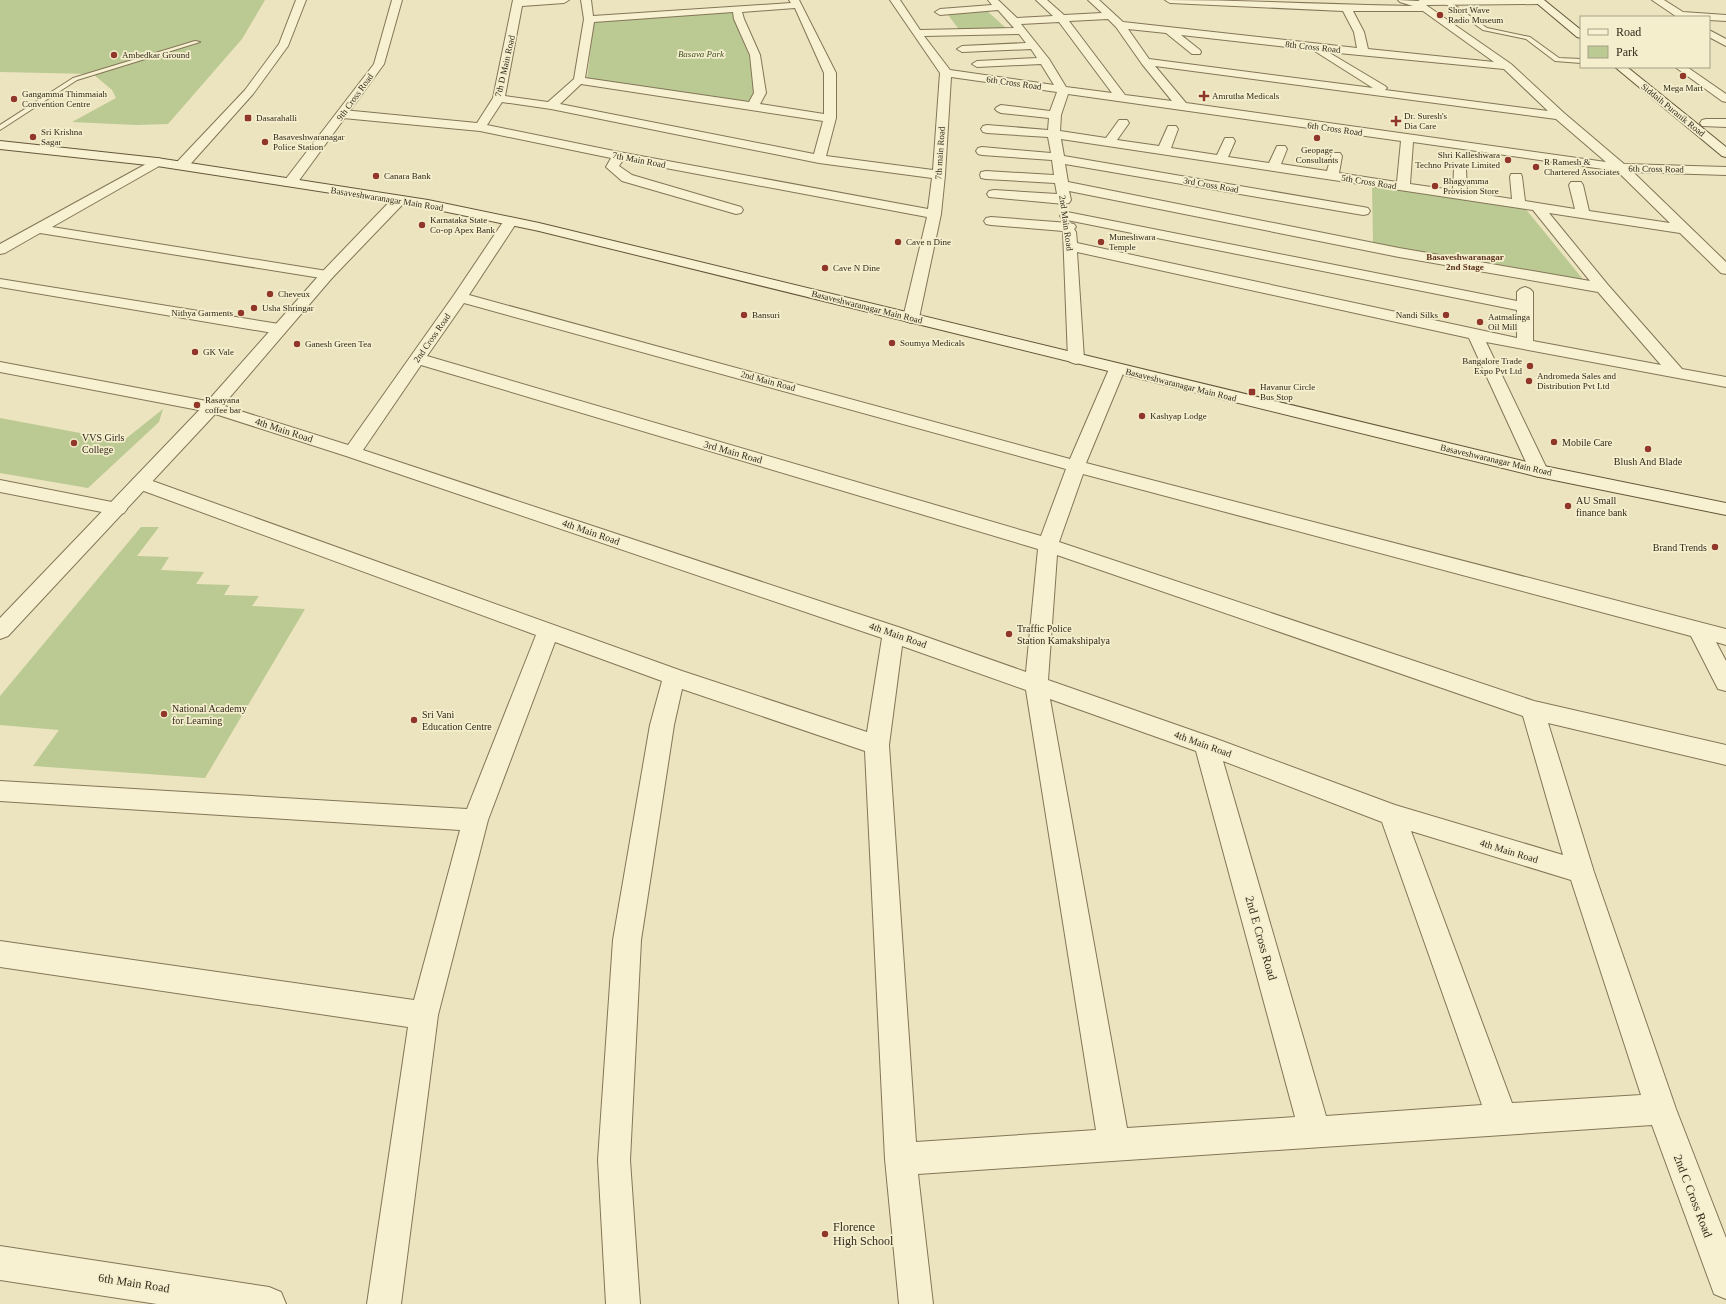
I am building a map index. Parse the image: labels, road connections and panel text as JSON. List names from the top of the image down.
{
  "streets": {
    "street": [
      "8th Cross Road",
      "7th D Main Road",
      "6th Cross Road",
      "9th Cross Road",
      "Siddaih Puranik Road",
      "7th main Road",
      "7th Main Road",
      "5th Cross Road",
      "3rd Cross Road",
      "Basaveshwaranagar Main Road",
      "2nd Main Road",
      "2nd Cross Road",
      "4th Main Road",
      "3rd Main Road",
      "2nd E Cross Road",
      "2nd C Cross Road",
      "6th Main Road"
    ]
  },
  "crossings": [
    ["7th D Main Road", "7th Main Road"],
    ["6th Cross Road", "7th main Road"],
    ["6th Cross Road", "2nd Main Road"],
    ["9th Cross Road", "7th Main Road"],
    ["9th Cross Road", "Basaveshwaranagar Main Road"],
    ["7th main Road", "7th Main Road"],
    ["7th main Road", "Basaveshwaranagar Main Road"],
    ["5th Cross Road", "2nd Main Road"],
    ["3rd Cross Road", "2nd Main Road"],
    ["Basaveshwaranagar Main Road", "2nd Main Road"],
    ["Basaveshwaranagar Main Road", "2nd Cross Road"],
    ["2nd Main Road", "2nd Cross Road"],
    ["2nd Cross Road", "4th Main Road"],
    ["2nd Cross Road", "3rd Main Road"],
    ["4th Main Road", "2nd E Cross Road"],
    ["4th Main Road", "2nd C Cross Road"],
    ["3rd Main Road", "2nd C Cross Road"]
  ],
  "districts": ["Basaveshwaranagar 2nd Stage"],
  "parks": ["Basava Park"],
  "places": {
    "other": [
      "Short Wave Radio Museum",
      "Ambedkar Ground",
      "Mega Mart",
      "Gangamma Thimmaiah Convention Centre",
      "Sri Krishna Sagar",
      "Geopage Consultants",
      "Basaveshwaranagar Police Station",
      "Shri Kalleshwara Techno Private Limited",
      "R Ramesh & Chartered Associates",
      "Canara Bank",
      "Bhagyamma Provision Store",
      "Karnataka State Co-op Apex Bank",
      "Cave n Dine",
      "Muneshwara Temple",
      "Cave N Dine",
      "Cheveux",
      "Usha Shringar",
      "Nithya Garments",
      "Bansuri",
      "Nandi Silks",
      "Aatmalinga Oil Mill",
      "Soumya Medicals",
      "Ganesh Green Tea",
      "GK Vale",
      "Bangalore Trade Expo Pvt Ltd",
      "Andromeda Sales and Distribution Pvt Ltd",
      "Rasayana coffee bar",
      "Kashyap Lodge",
      "Mobile Care",
      "VVS Girls College",
      "Blush And Blade",
      "AU Small finance bank",
      "Brand Trends",
      "Traffic Police Station Kamakshipalya",
      "National Academy for Learning",
      "Sri Vani Education Centre",
      "Florence High School"
    ],
    "health": ["Amrutha Medicals", "Dr. Suresh's Dia Care"],
    "transit": ["Dasarahalli", "Havanur Circle Bus Stop"]
  },
  "legend": ["Road", "Park"]
}
